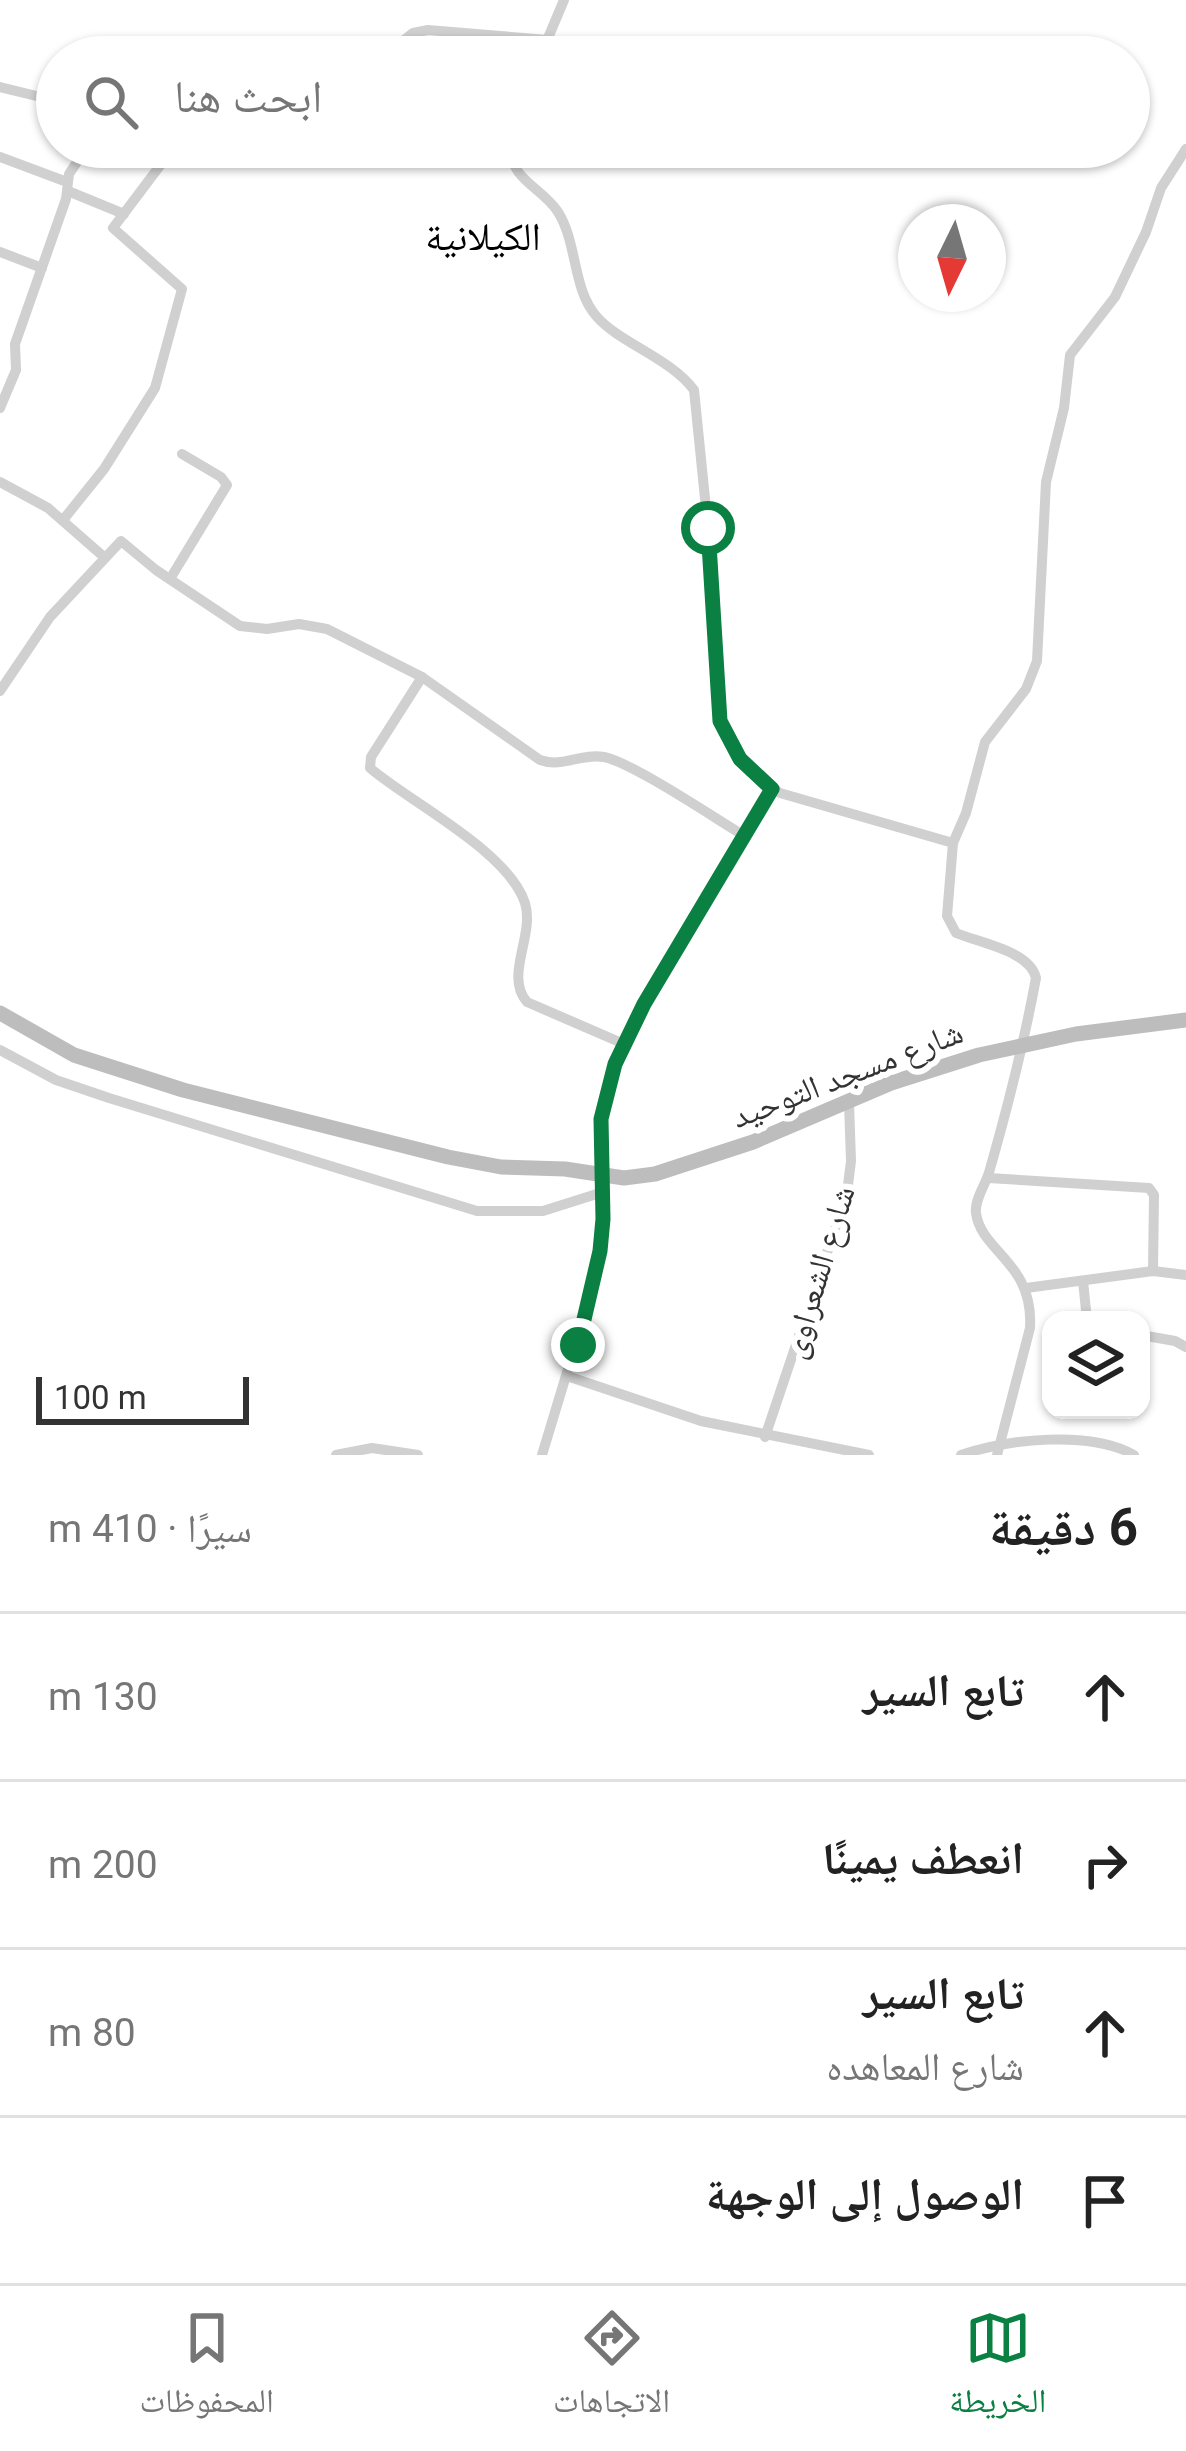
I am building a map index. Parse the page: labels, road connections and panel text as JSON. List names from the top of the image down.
{
  "streets": {
    "main road": ["شارع مسجد التوحيد"],
    "street": ["شارع الشعراوى"]
  },
  "crossings": [
    ["شارع مسجد التوحيد", "شارع الشعراوى"]
  ],
  "districts": ["الكيلانية"],
  "scale_bar": "100 m",
  "north": "bottom",
  "page": {
    "search": "ابحث هنا",
    "scale": "100 m",
    "heading": ["6 دقيقة", "سيرًا · 410 m"],
    "list": [
      ["تابع السير", "130 m"],
      ["انعطف يمينًا", "200 m"],
      ["تابع السير", "شارع المعاهده", "80 m"],
      "الوصول إلى الوجهة"
    ],
    "nav": ["الخريطة", "الاتجاهات", "المحفوظات"]
  }
}
